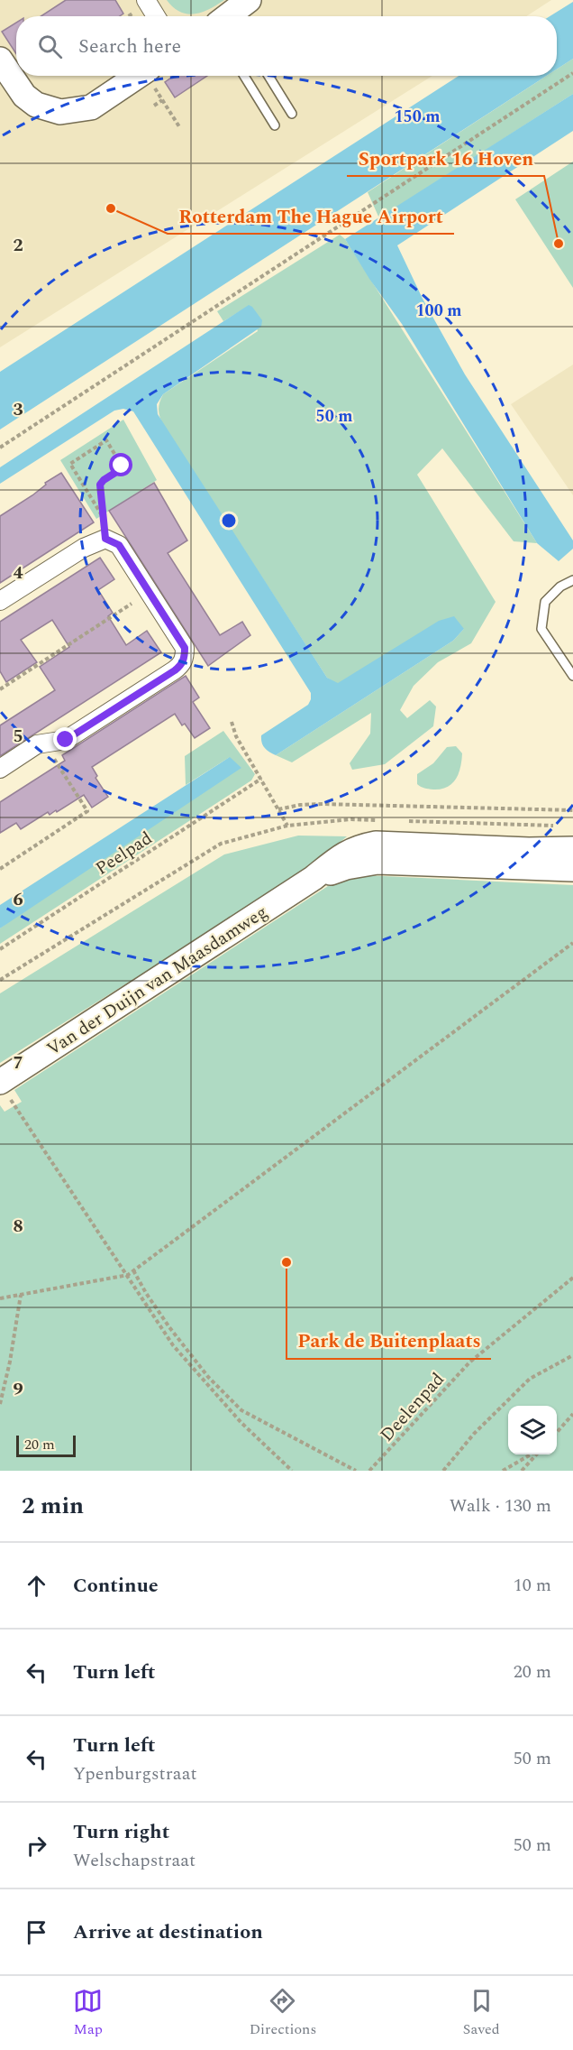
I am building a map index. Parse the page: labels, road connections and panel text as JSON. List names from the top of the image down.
{
  "streets": {
    "street": ["Van der Duijn van Maasdamweg"],
    "path": ["Peelpad", "Deelenpad"]
  },
  "places": ["Rotterdam The Hague Airport", "Sportpark 16 Hoven", "Park de Buitenplaats"],
  "scale_bar": "20 m",
  "page": {
    "search": "Search here",
    "scale": "20 m",
    "heading": ["2 min", "Walk · 130 m"],
    "list": [
      ["Continue", "10 m"],
      ["Turn left", "20 m"],
      ["Turn left", "Ypenburgstraat", "50 m"],
      ["Turn right", "Welschapstraat", "50 m"],
      "Arrive at destination"
    ],
    "nav": ["Map", "Directions", "Saved"]
  },
  "grid": {
    "rows": [
      "2",
      "3",
      "4",
      "5",
      "6",
      "7",
      "8",
      "9"
    ]
  },
  "rings": ["150 m", "100 m", "50 m"]
}
